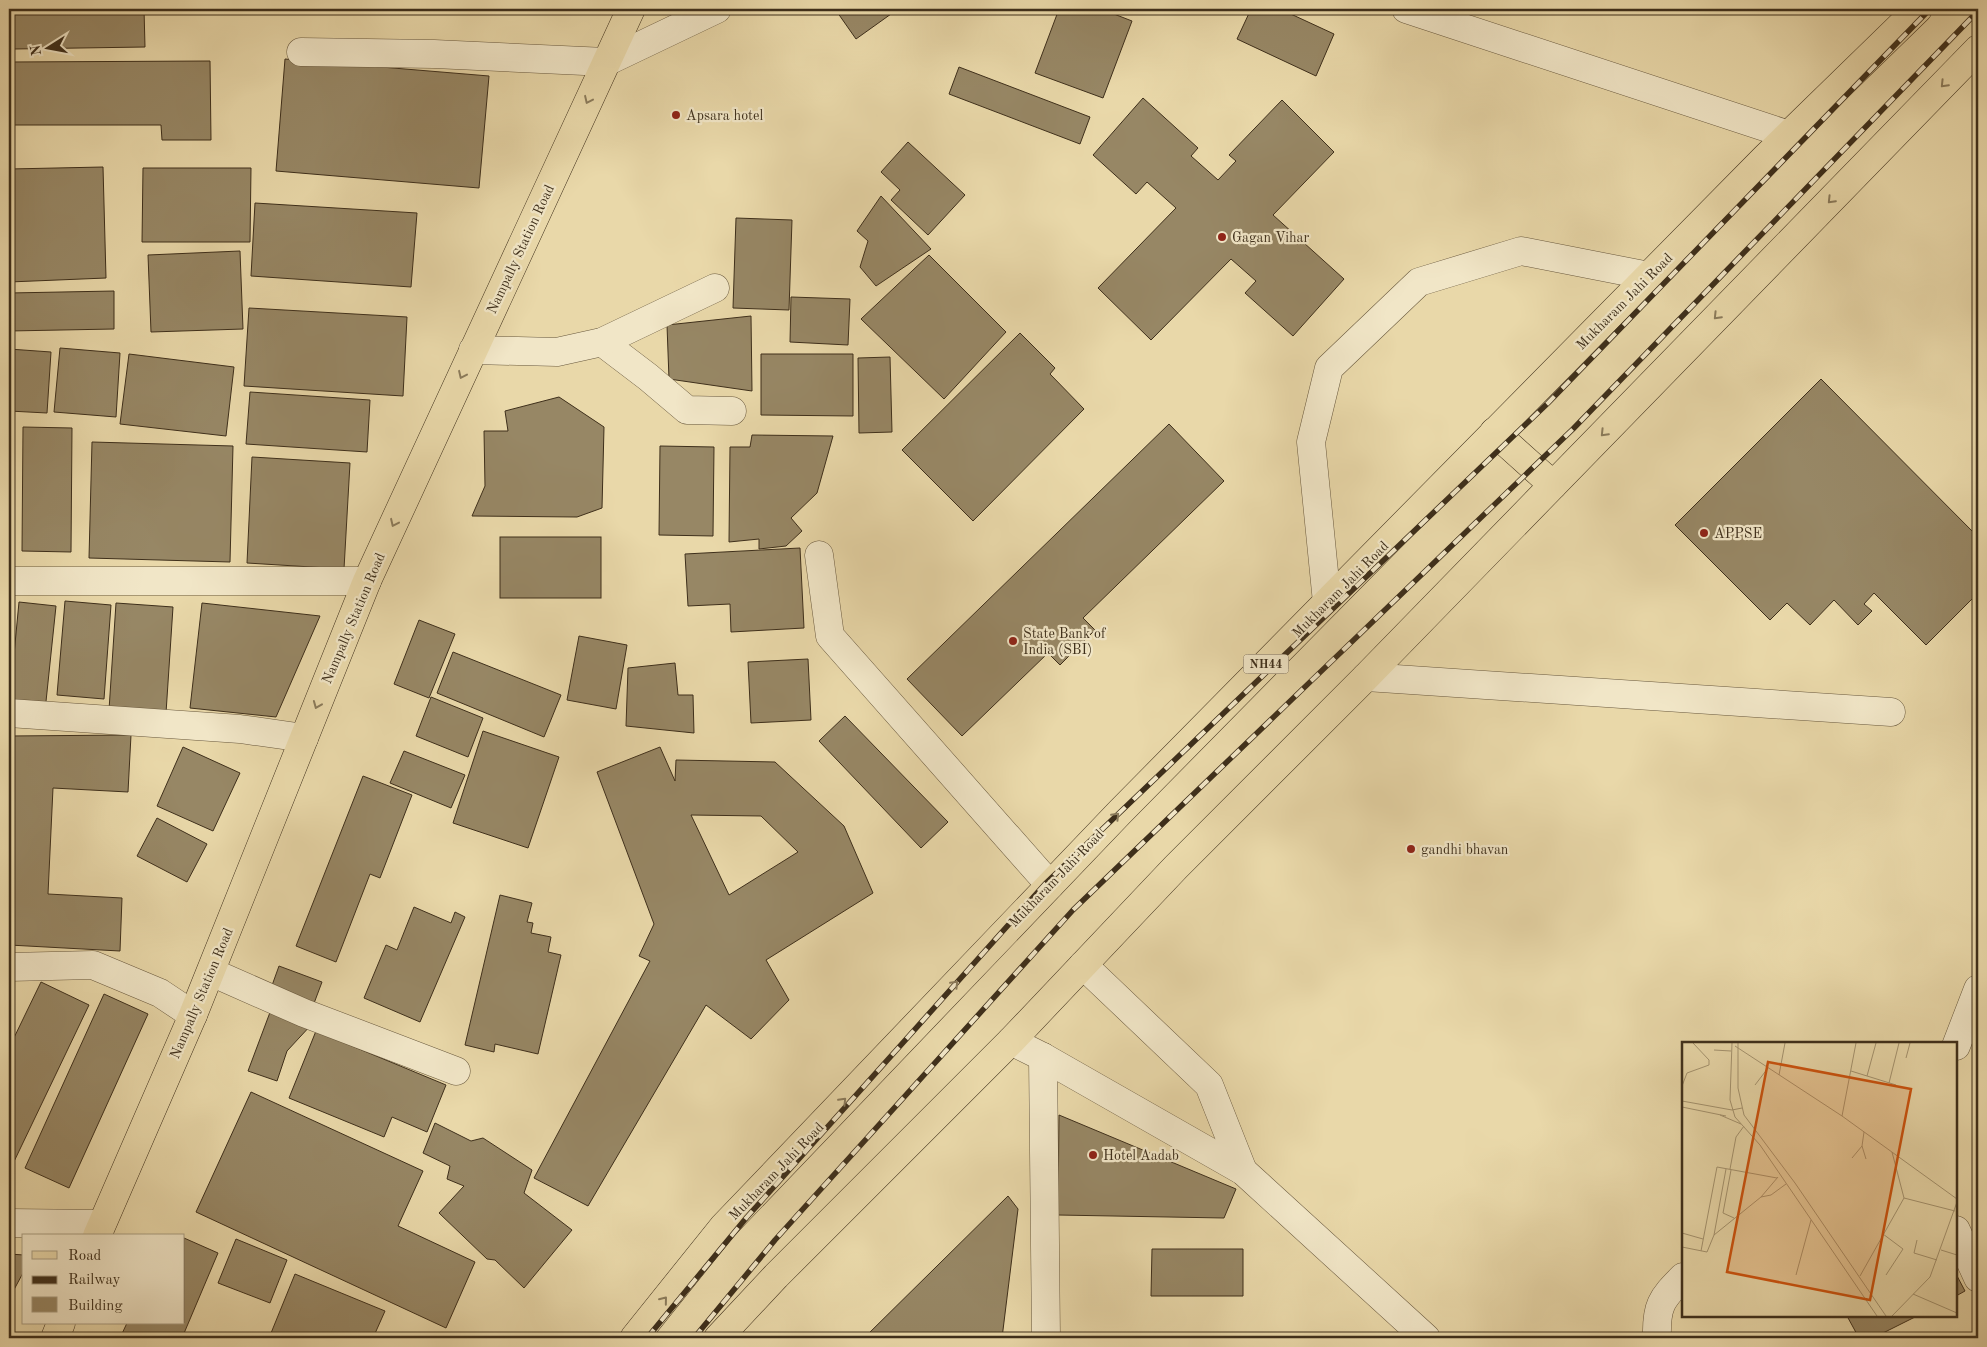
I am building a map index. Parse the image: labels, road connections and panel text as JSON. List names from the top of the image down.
{
  "streets": {
    "main road": ["Nampally Station Road", "Mukharam Jahi Road", "NH44"]
  },
  "one_way": ["Nampally Station Road"],
  "places": [
    "Apsara hotel",
    "Gagan Vihar",
    "APPSE",
    "State Bank of India (SBI)",
    "gandhi bhavan",
    "Hotel Aadab"
  ],
  "legend": ["Road", "Railway", "Building"],
  "north": "left"
}
